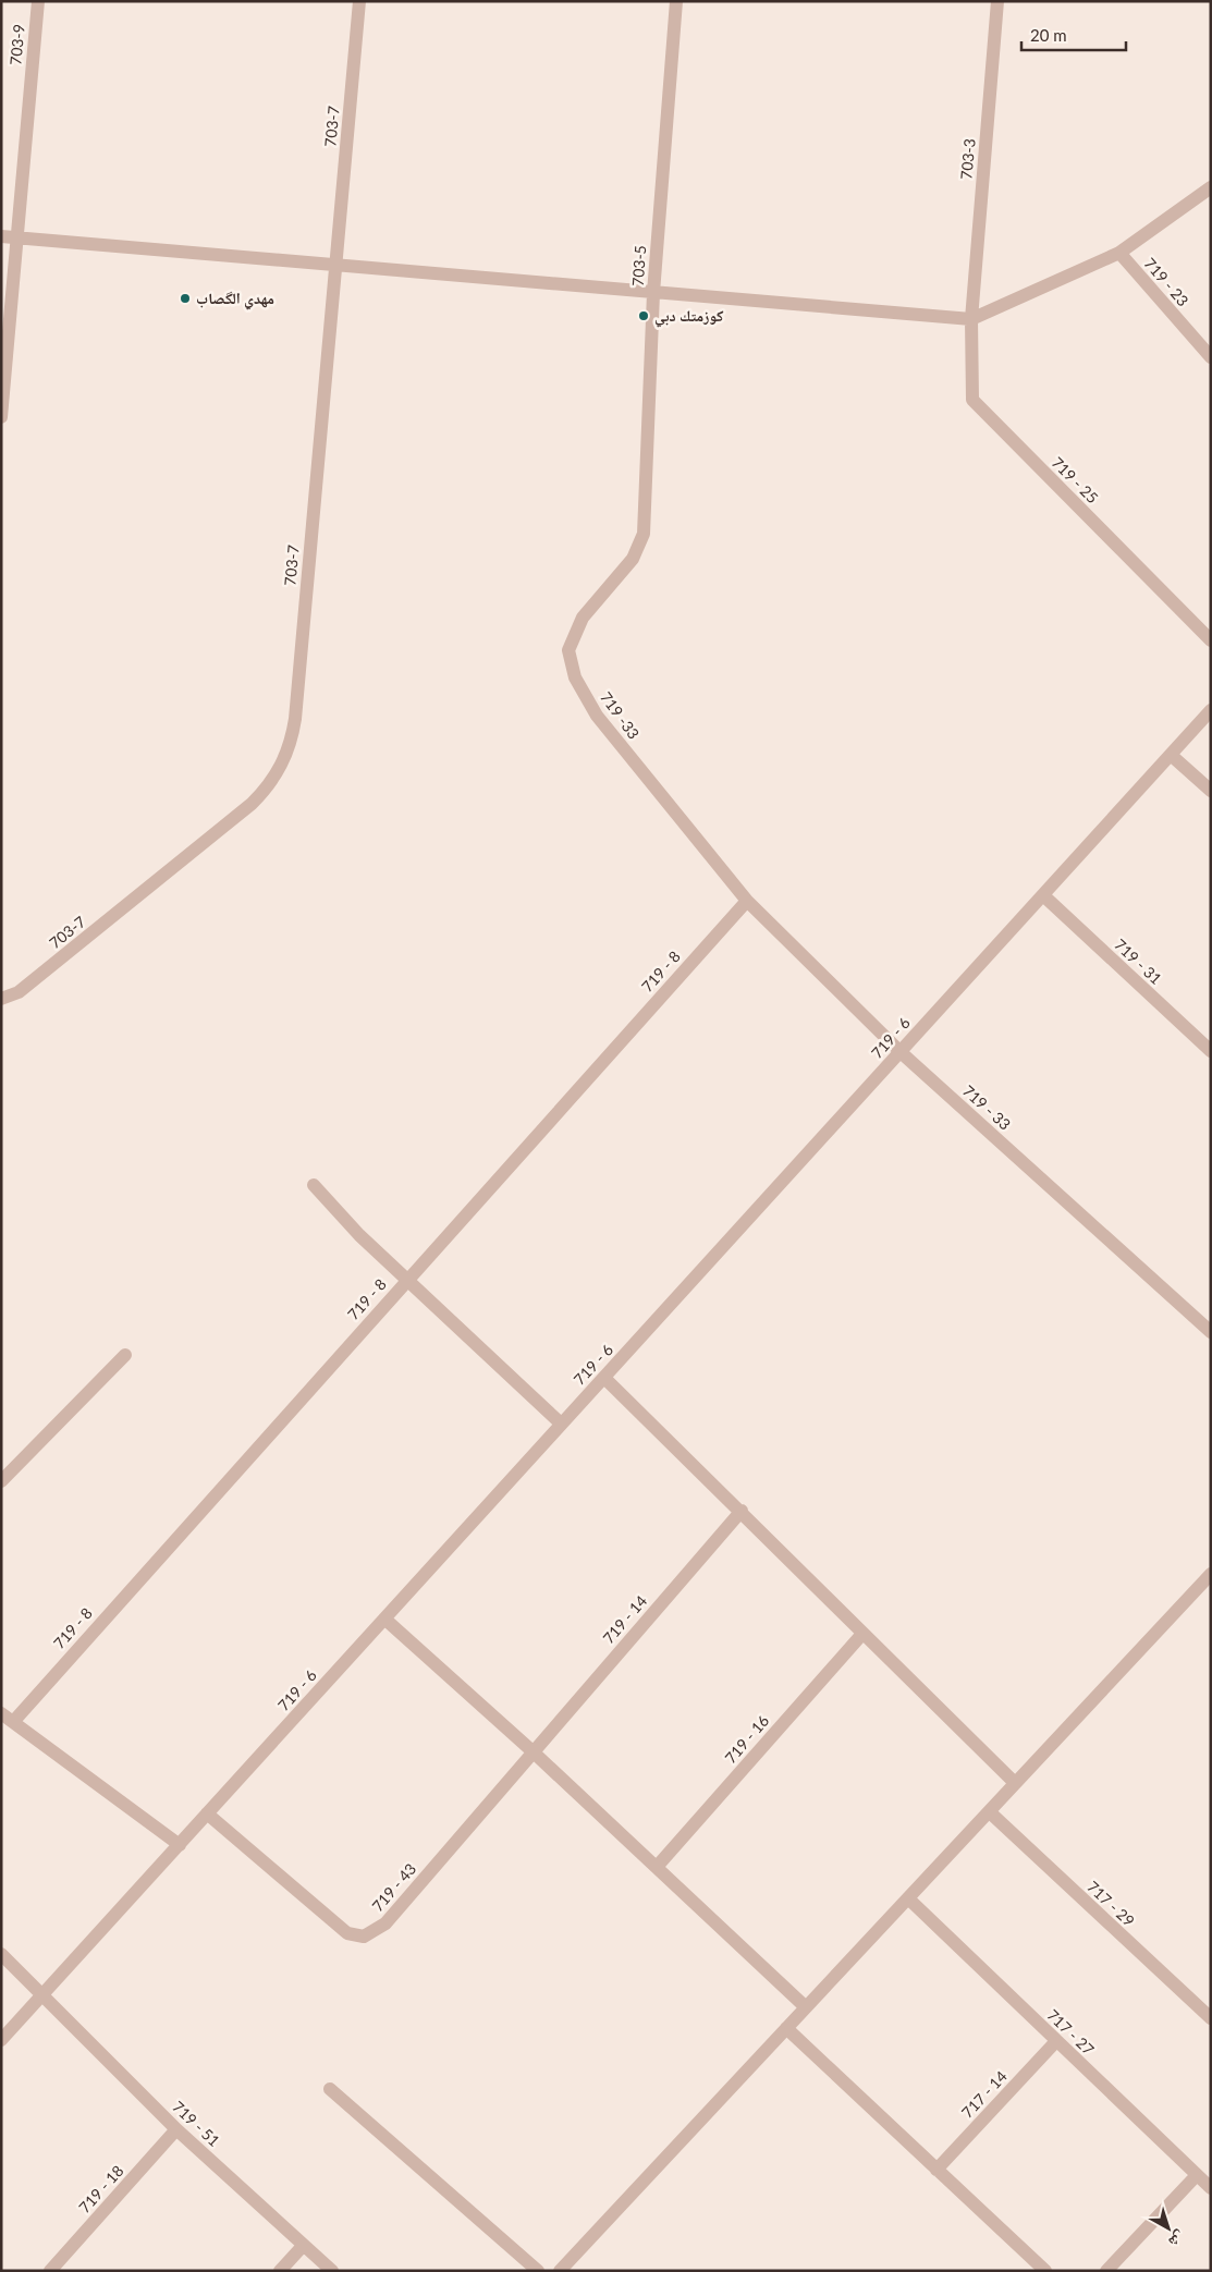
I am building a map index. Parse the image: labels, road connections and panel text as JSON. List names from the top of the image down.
{
  "streets": {
    "street": [
      "703-9",
      "703-7",
      "703-3",
      "703-5",
      "719 - 23",
      "719 - 25",
      "719 -33",
      "719 - 31",
      "719 - 8",
      "719 - 6",
      "719 - 33",
      "719 - 14",
      "719 - 16",
      "719 - 43",
      "717 - 29",
      "717 - 27",
      "717 - 14",
      "719 - 51",
      "719 - 18"
    ]
  },
  "crossings": [
    ["703-3", "719 - 25"],
    ["703-5", "719 -33"],
    ["719 -33", "719 - 8"],
    ["719 -33", "719 - 33"],
    ["719 - 31", "719 - 6"],
    ["719 - 8", "719 - 33"],
    ["719 - 6", "719 - 33"],
    ["719 - 6", "719 - 43"],
    ["719 - 6", "719 - 51"],
    ["719 - 14", "719 - 43"],
    ["717 - 27", "717 - 14"],
    ["719 - 51", "719 - 18"]
  ],
  "places": ["مهدي الگصاب", "كوزمتك دبي"],
  "scale_bar": "20 m",
  "north": "bottom right"
}
